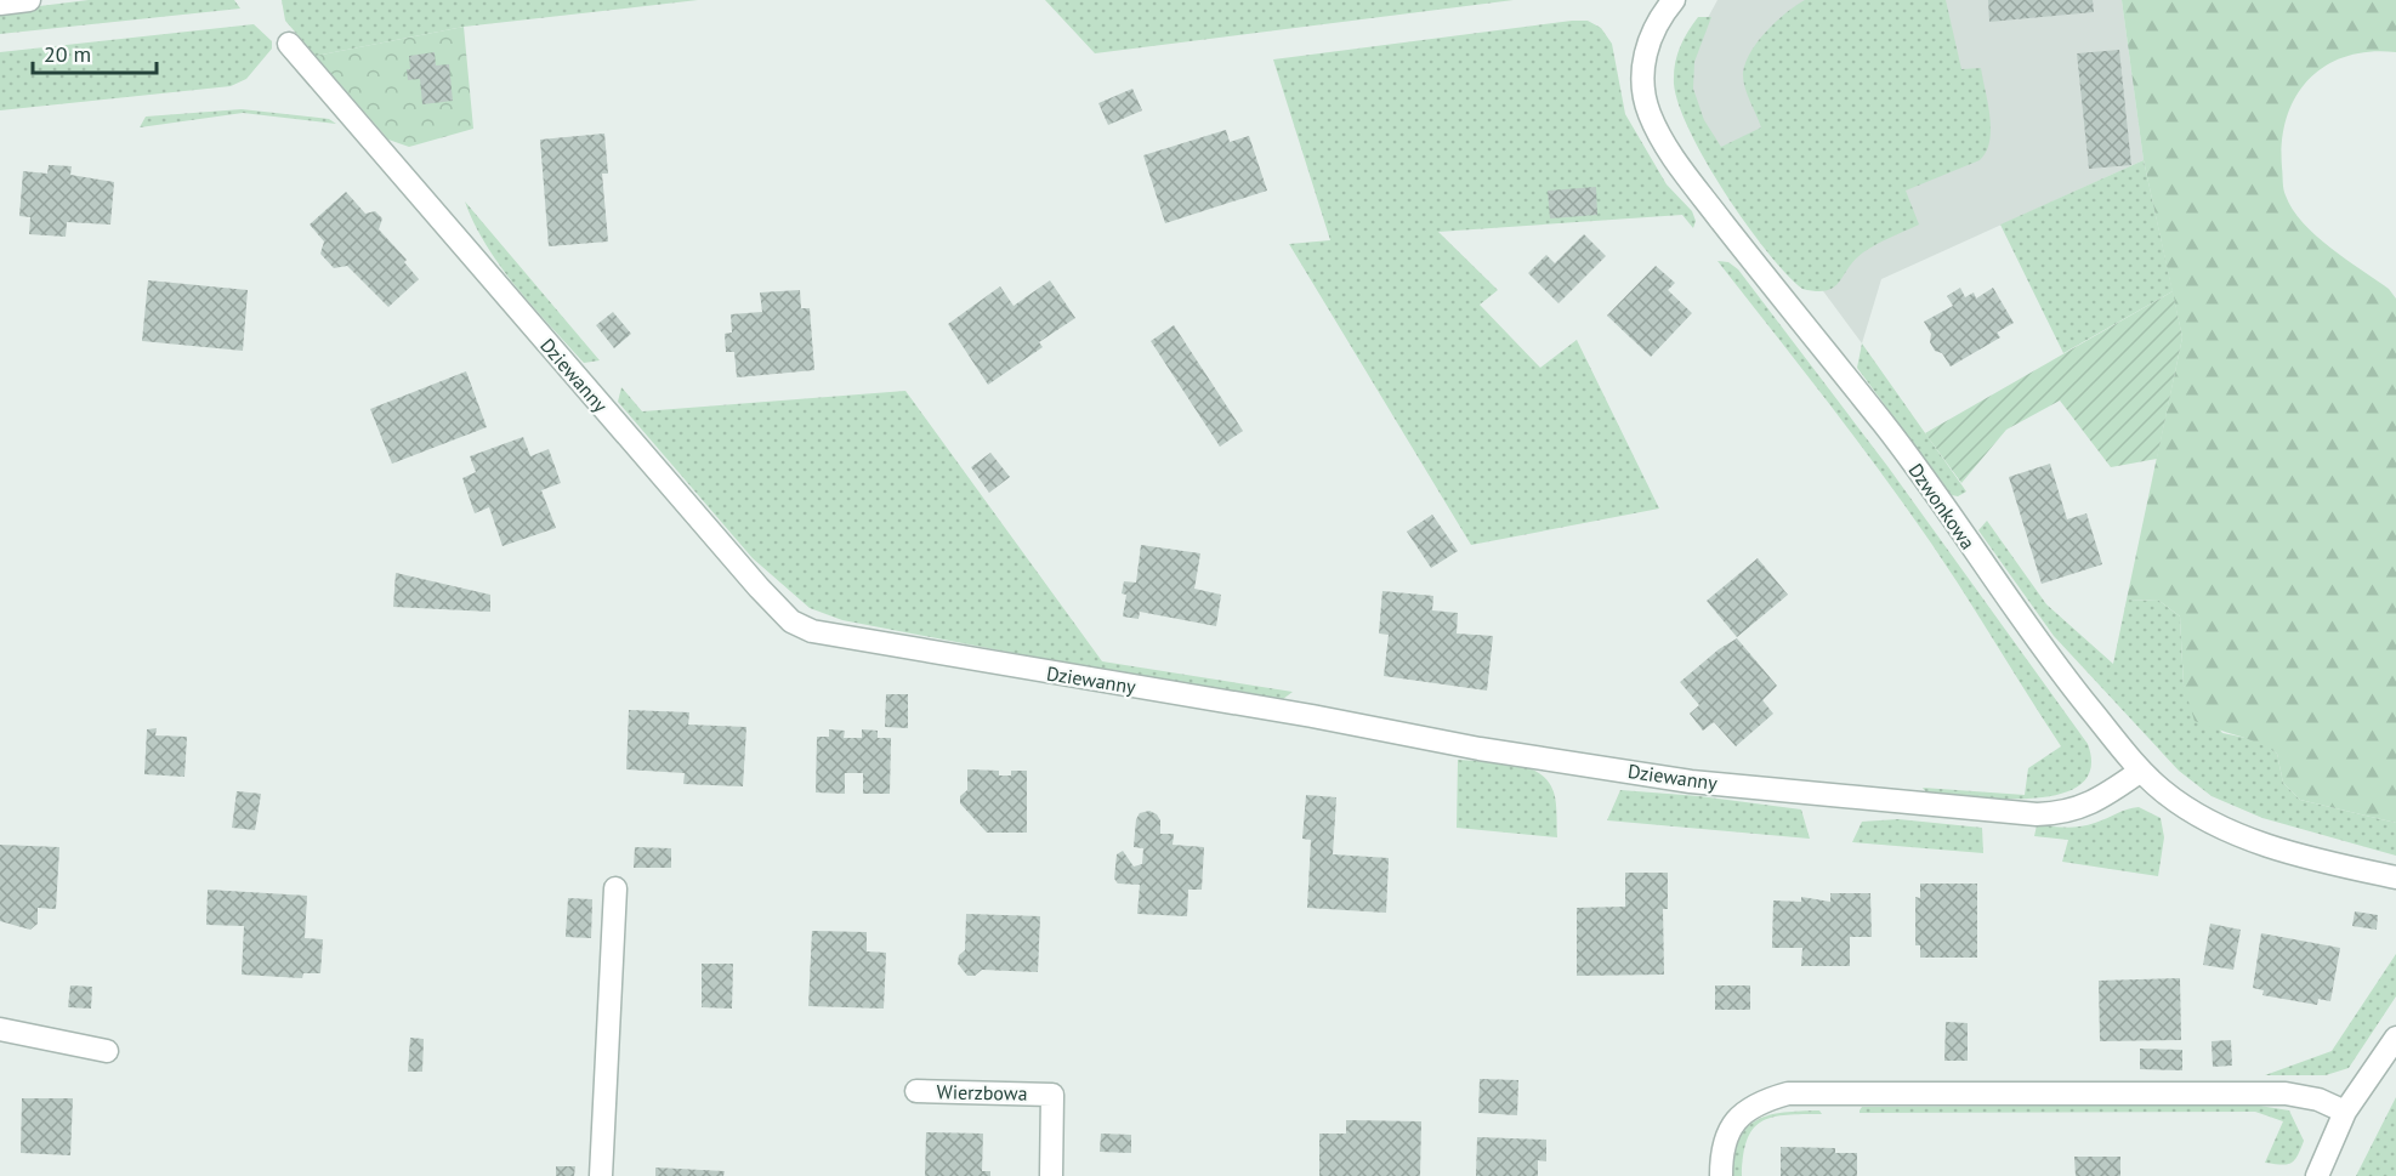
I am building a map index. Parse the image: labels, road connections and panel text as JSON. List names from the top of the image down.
{
  "streets": {
    "street": ["Dziewanny", "Dzwonkowa", "Wierzbowa"]
  },
  "crossings": [
    ["Dziewanny", "Dzwonkowa"]
  ],
  "scale_bar": "20 m"
}
